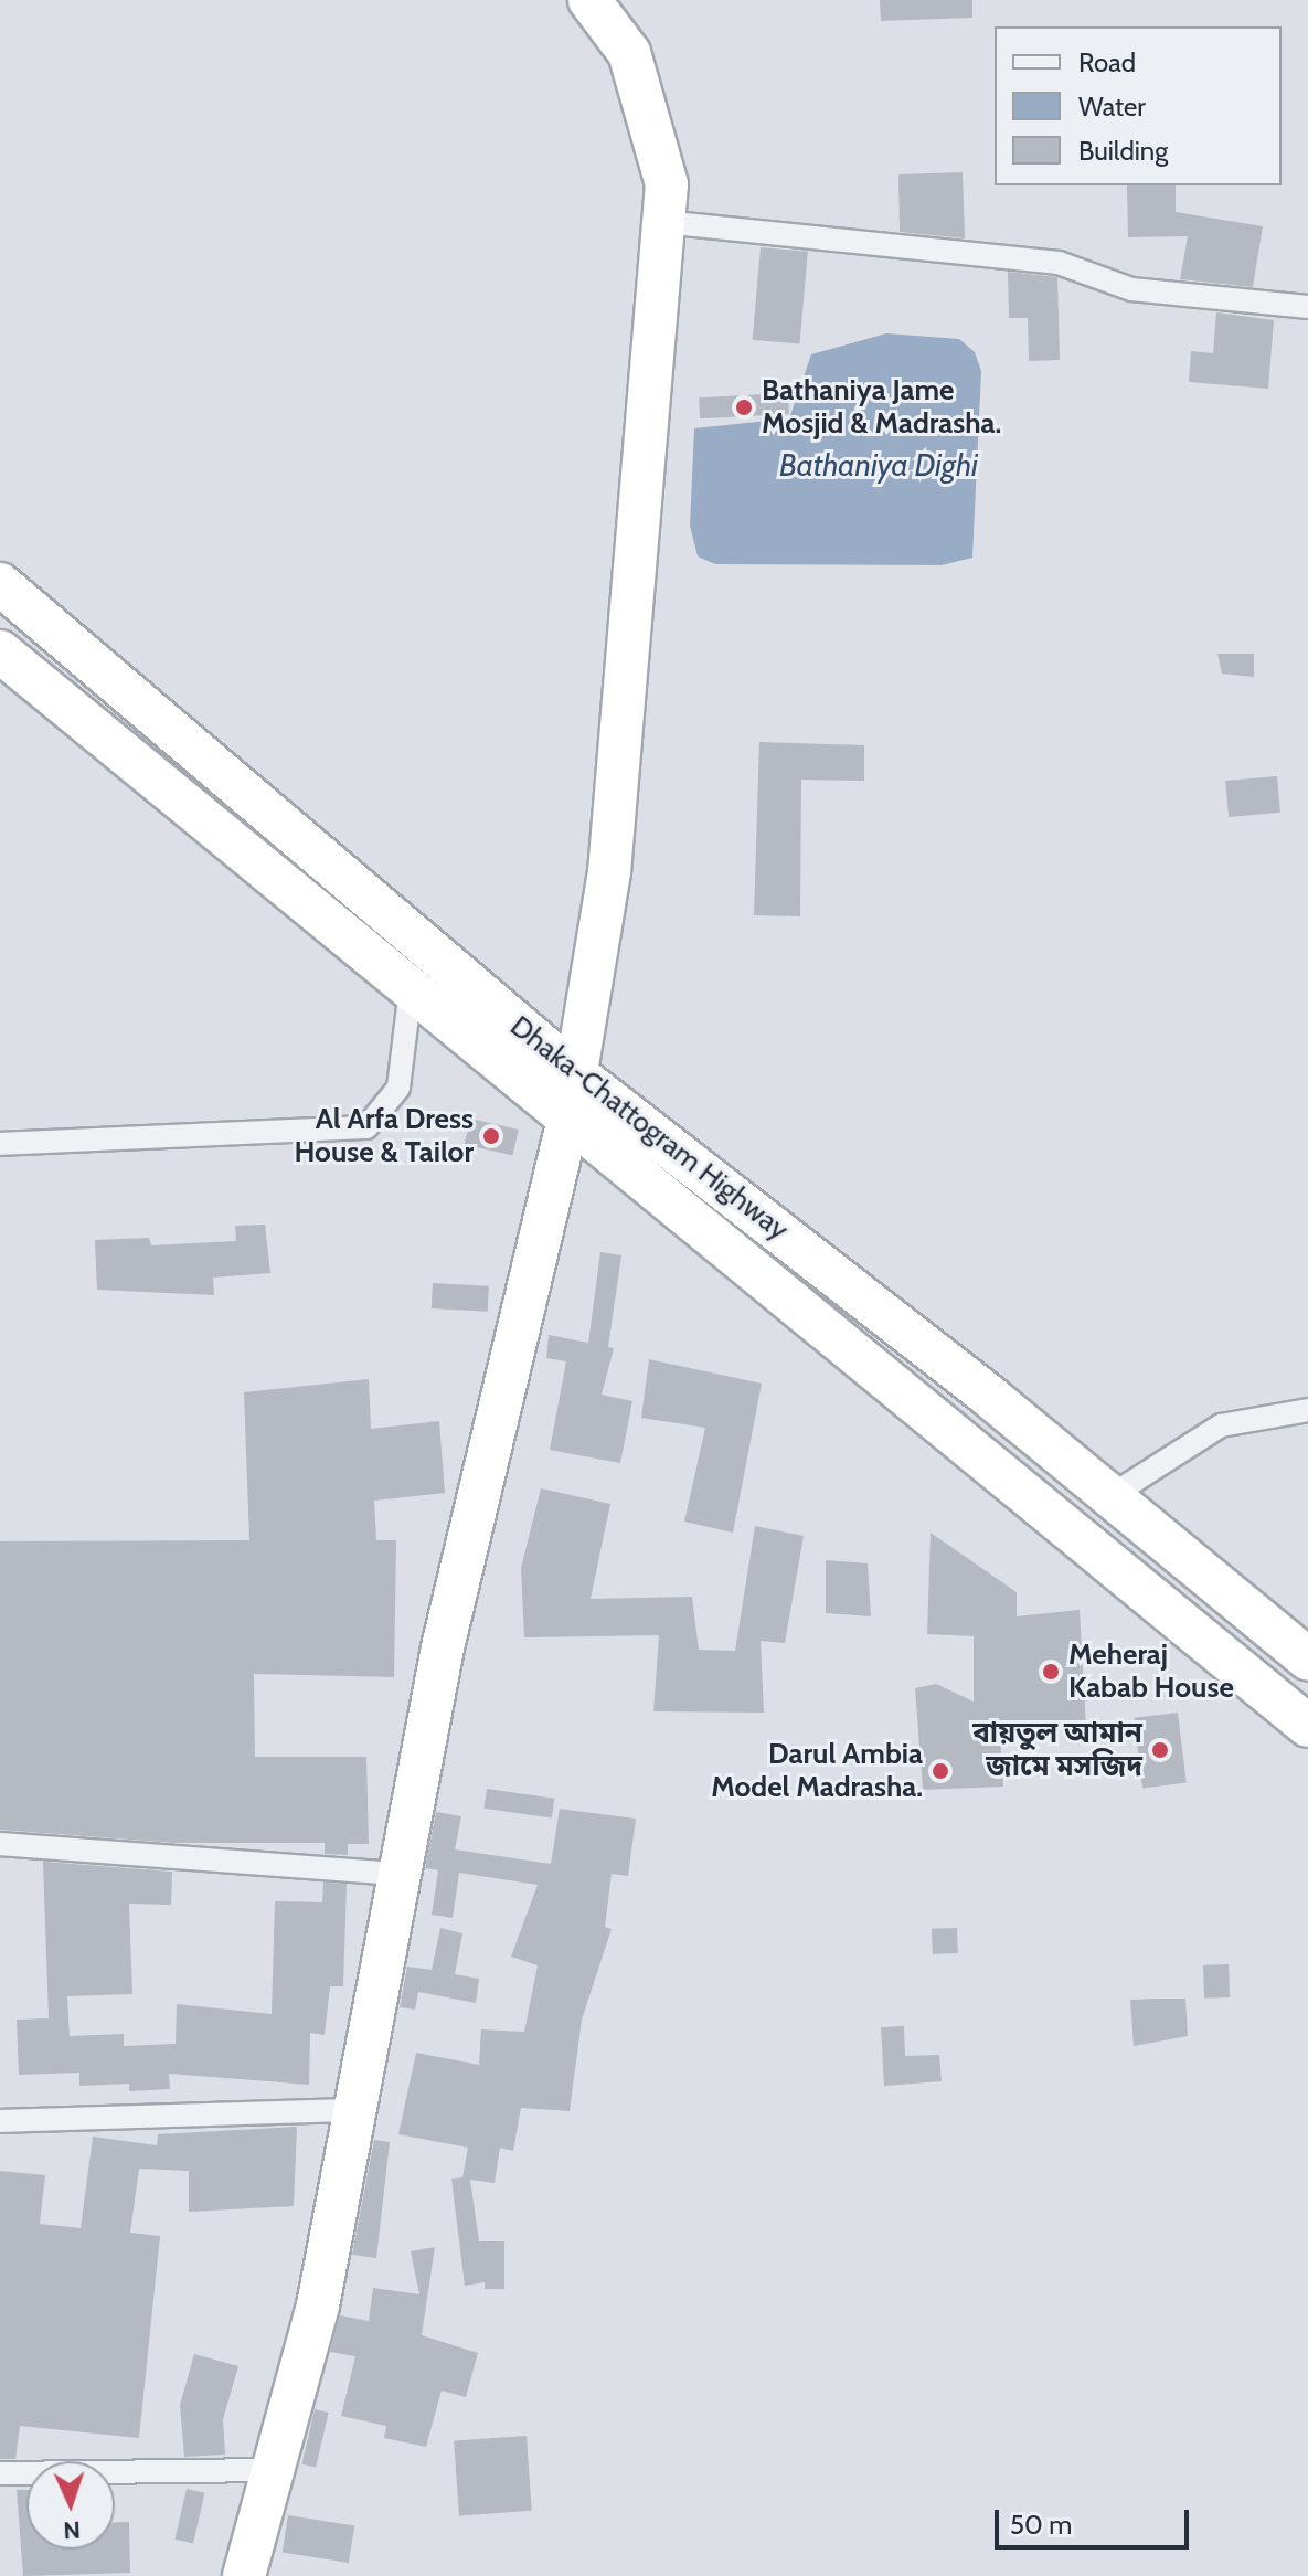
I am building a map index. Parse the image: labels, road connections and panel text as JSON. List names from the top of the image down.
{
  "streets": {
    "highway": ["Dhaka-Chattogram Highway"]
  },
  "water": ["Bathaniya Dighi"],
  "places": [
    "Bathaniya Jame Mosjid & Madrasha.",
    "Al Arfa Dress House & Tailor",
    "Meheraj Kabab House",
    "বায়তুল আমান জামে মসজিদ",
    "Darul Ambia Model Madrasha."
  ],
  "legend": ["Road", "Water", "Building"],
  "scale_bar": "50 m",
  "north": "bottom"
}
